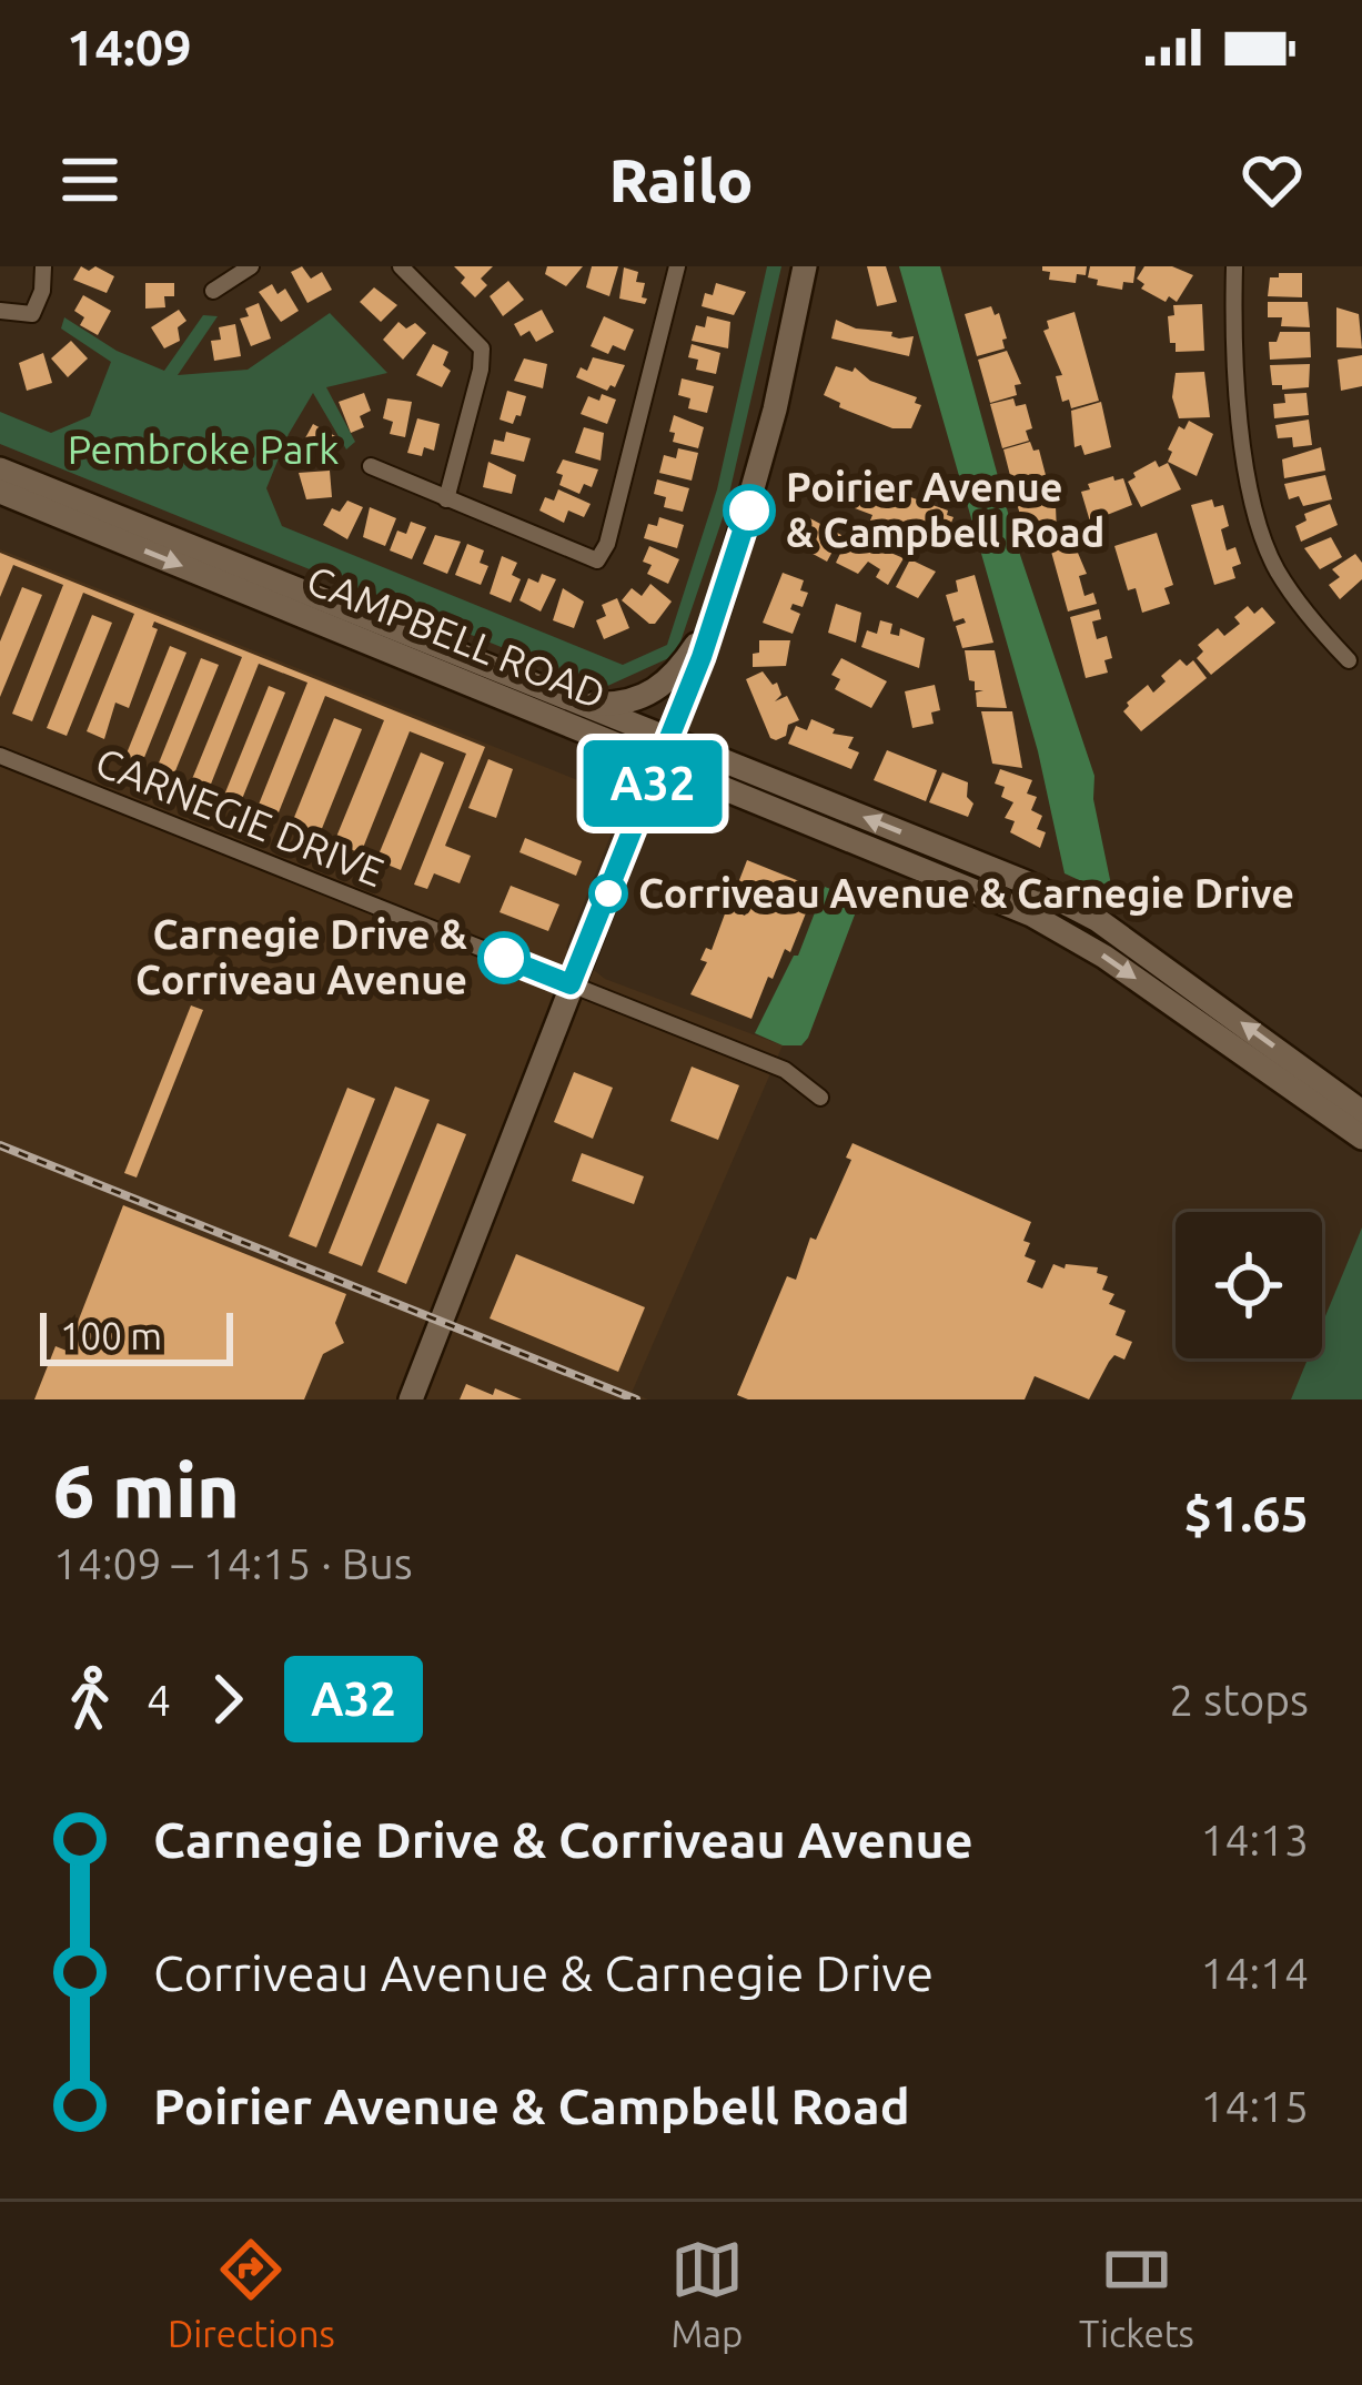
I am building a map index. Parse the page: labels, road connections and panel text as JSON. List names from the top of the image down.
{
  "streets": {
    "street": ["CAMPBELL ROAD", "CARNEGIE DRIVE"]
  },
  "parks": ["Pembroke Park"],
  "places": ["Poirier Avenue & Campbell Road", "Corriveau Avenue & Carnegie Drive", "Carnegie Drive & Corriveau Avenue"],
  "lines": ["bus line A32"],
  "scale_bar": "100 m",
  "page": {
    "status": "14:09",
    "header": "Railo",
    "on_map": "A32",
    "scale": "100 m",
    "heading": ["6 min", "14:09 – 14:15 · Bus", "$1.65"],
    "legs": ["4", "A32", "2 stops"],
    "list": [
      {
        "name": "Carnegie Drive & Corriveau Avenue",
        "value": "14:13"
      },
      {
        "name": "Corriveau Avenue & Carnegie Drive",
        "value": "14:14"
      },
      {
        "name": "Poirier Avenue & Campbell Road",
        "value": "14:15"
      }
    ],
    "tabs": ["Directions", "Map", "Tickets"]
  }
}
